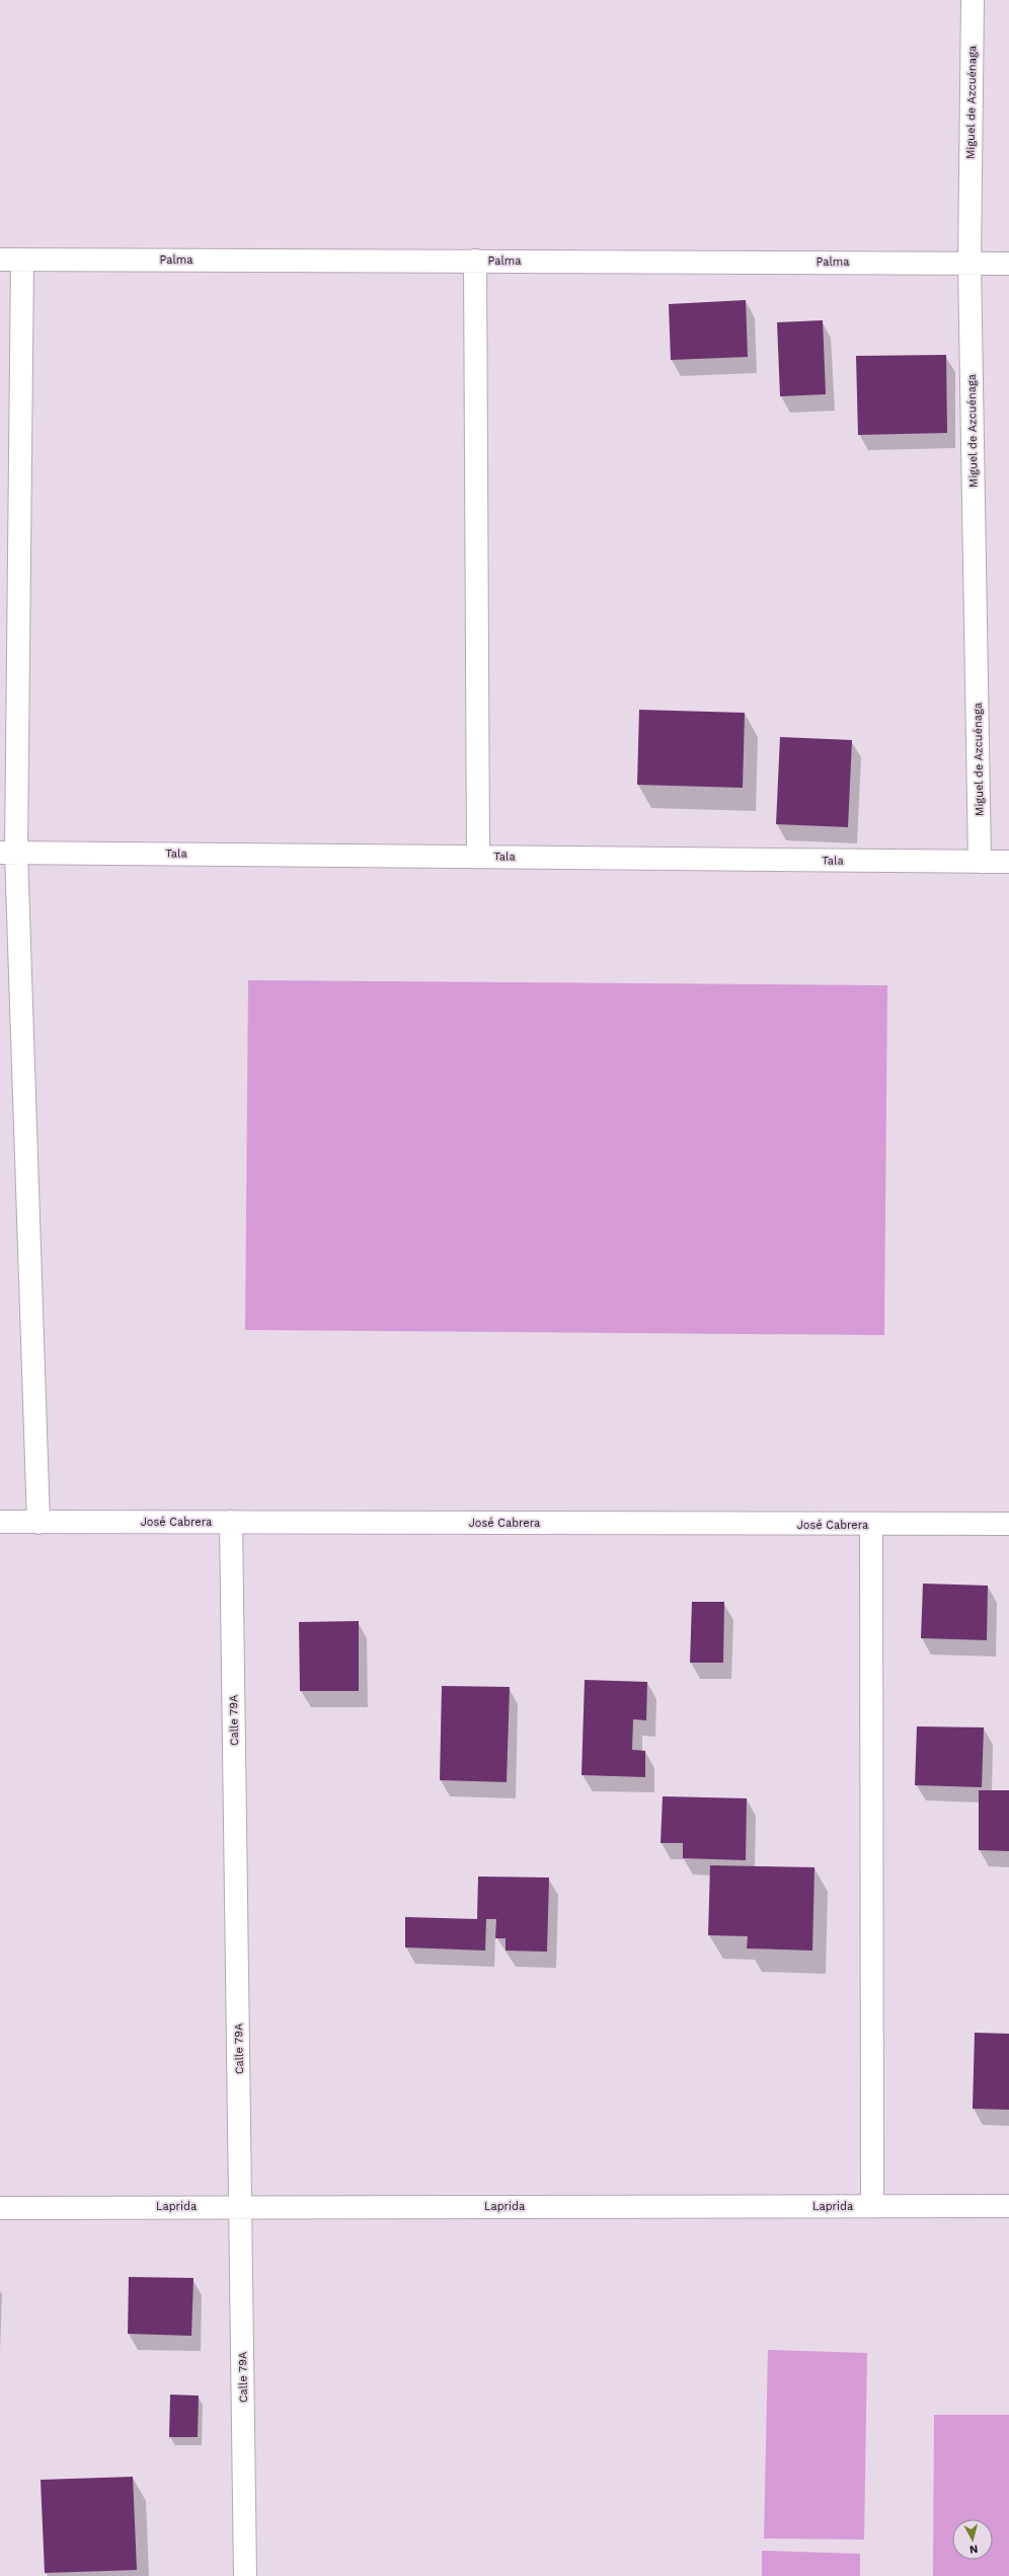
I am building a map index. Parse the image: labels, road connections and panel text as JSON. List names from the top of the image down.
{
  "streets": {
    "street": [
      "Miguel de Azcuénaga",
      "Palma",
      "Tala",
      "José Cabrera",
      "Calle 79A",
      "Laprida"
    ]
  },
  "crossings": [
    ["Miguel de Azcuénaga", "Palma"],
    ["Miguel de Azcuénaga", "Tala"],
    ["José Cabrera", "Calle 79A"],
    ["Calle 79A", "Laprida"]
  ],
  "north": "bottom"
}
